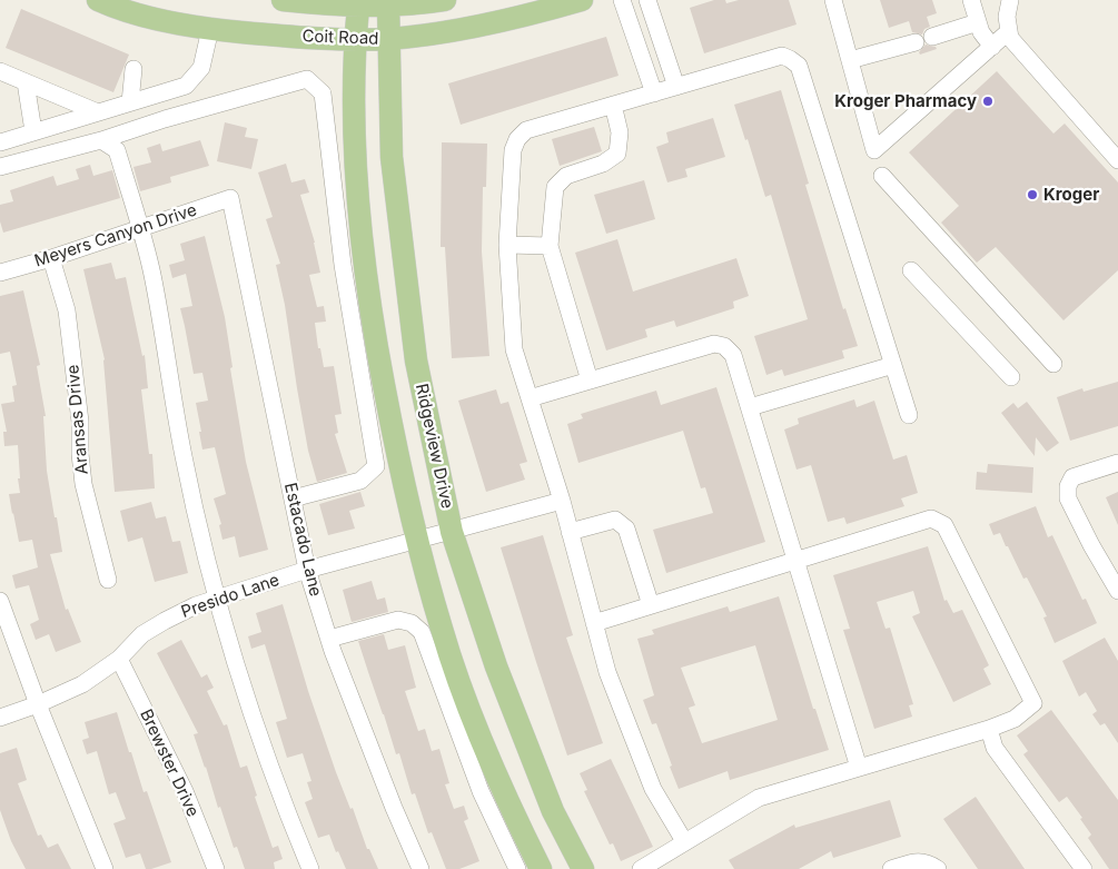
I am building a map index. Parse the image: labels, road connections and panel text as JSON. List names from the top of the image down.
{
  "streets": {
    "main road": ["Coit Road", "Ridgeview Drive"],
    "street": [
      "Meyers Canyon Drive",
      "Aransas Drive",
      "Estacado Lane",
      "Presido Lane",
      "Brewster Drive"
    ]
  },
  "crossings": [
    ["Coit Road", "Ridgeview Drive"],
    ["Meyers Canyon Drive", "Aransas Drive"],
    ["Meyers Canyon Drive", "Estacado Lane"],
    ["Ridgeview Drive", "Presido Lane"],
    ["Estacado Lane", "Presido Lane"],
    ["Presido Lane", "Brewster Drive"]
  ],
  "places": ["Kroger Pharmacy", "Kroger"]
}
